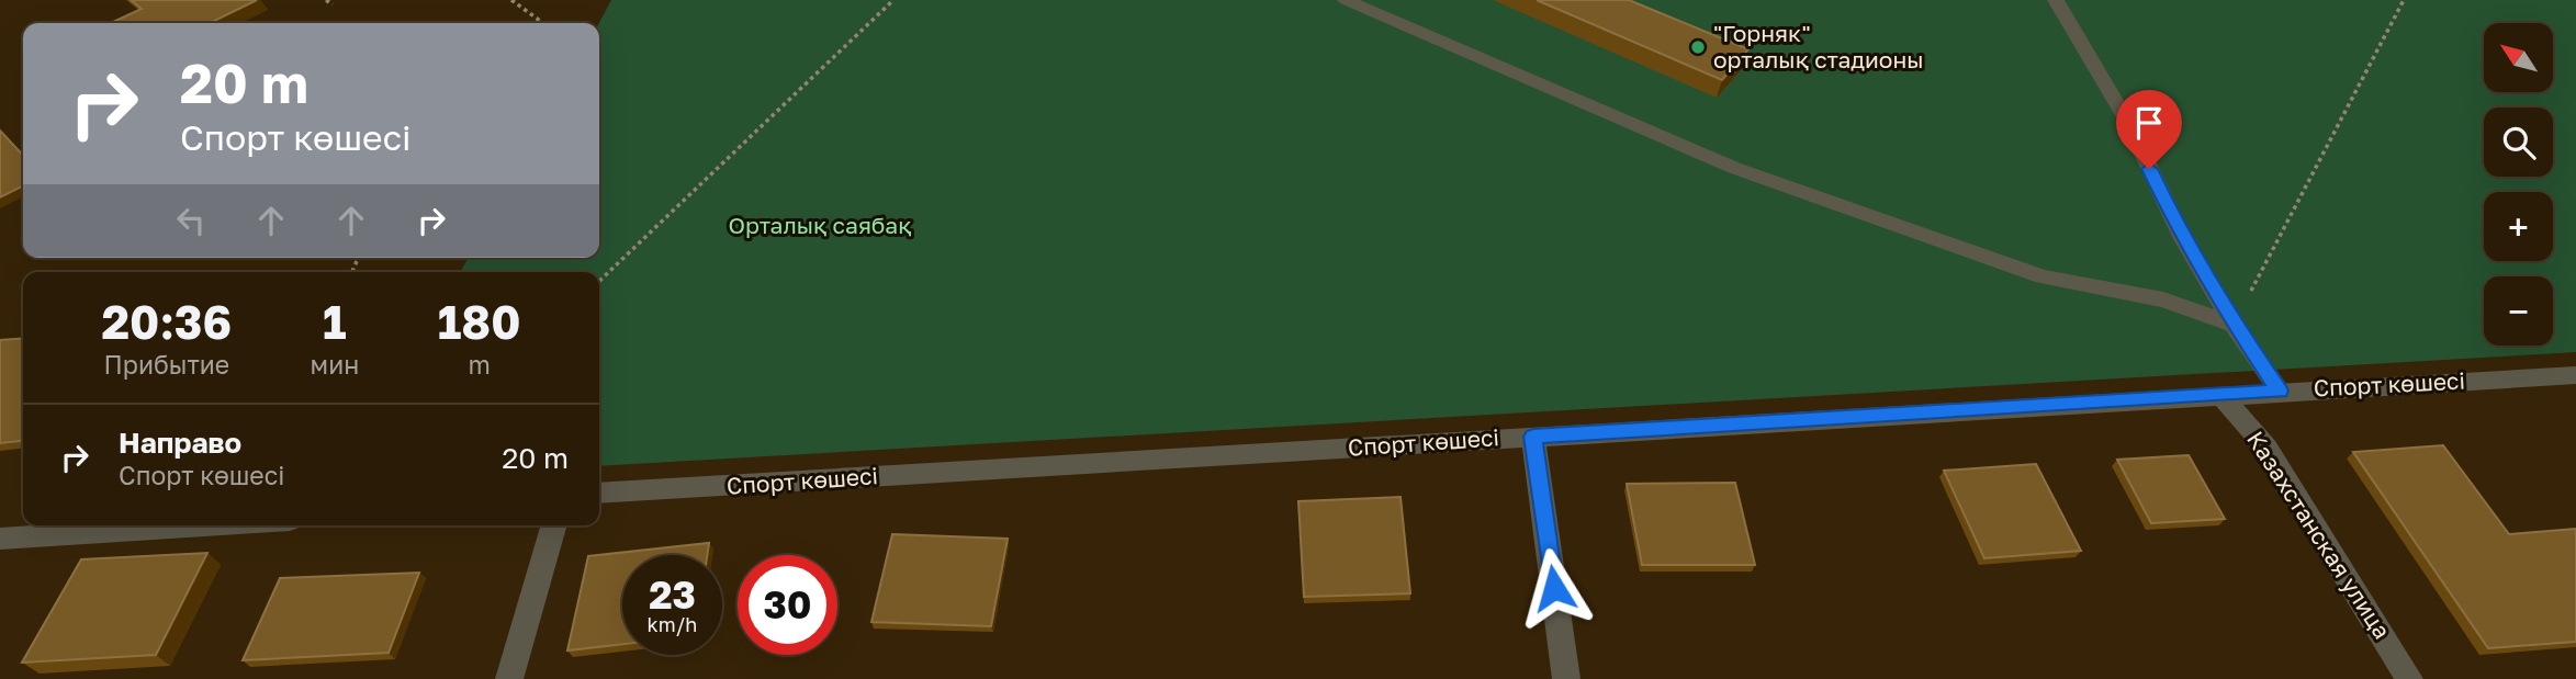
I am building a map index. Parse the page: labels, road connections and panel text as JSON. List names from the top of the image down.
{
  "streets": {
    "street": ["Спорт көшесі", "Казахстанская улица"]
  },
  "crossings": [
    ["Спорт көшесі", "Казахстанская улица"]
  ],
  "parks": ["Орталық саябақ"],
  "places": ["\"Горняк\" орталық стадионы"],
  "north": "top left",
  "page": {
    "map_buttons": ["+", "−"],
    "turn": ["20 m", "Спорт көшесі"],
    "eta": [
      "20:36",
      "Прибытие",
      "1",
      "мин",
      "180",
      "m"
    ],
    "list": [
      {
        "name": "Направо",
        "note": "Спорт көшесі",
        "value": "20 m"
      }
    ],
    "speed": "23 km/h",
    "limit": "30"
  }
}
